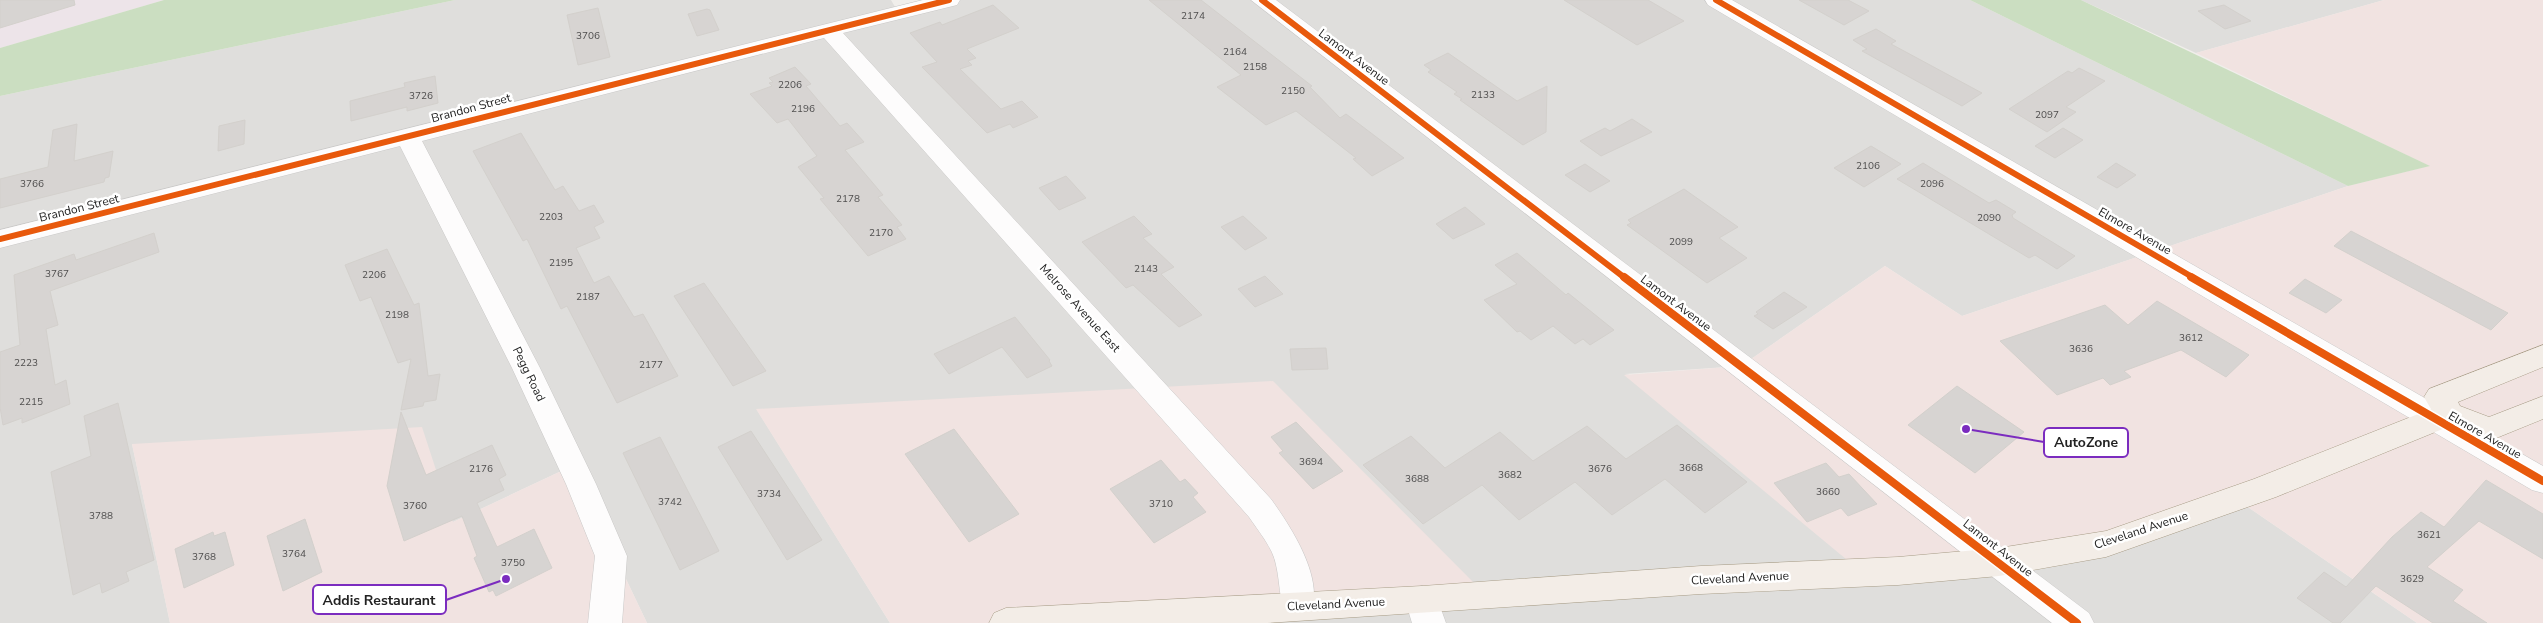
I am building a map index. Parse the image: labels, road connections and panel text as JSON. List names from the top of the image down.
{
  "streets": {
    "main road": ["Cleveland Avenue"],
    "street": [
      "Lamont Avenue",
      "Brandon Street",
      "Elmore Avenue",
      "Melrose Avenue East",
      "Pegg Road"
    ]
  },
  "crossings": [
    ["Lamont Avenue", "Cleveland Avenue"],
    ["Brandon Street", "Melrose Avenue East"],
    ["Brandon Street", "Pegg Road"],
    ["Elmore Avenue", "Cleveland Avenue"],
    ["Melrose Avenue East", "Cleveland Avenue"]
  ],
  "places": ["AutoZone", "Addis Restaurant"],
  "house_numbers": [
    "2174",
    "3706",
    "2164",
    "2158",
    "2206",
    "2150",
    "2133",
    "3726",
    "2196",
    "2097",
    "2106",
    "3766",
    "2096",
    "2178",
    "2203",
    "2090",
    "2170",
    "2099",
    "2195",
    "2143",
    "3767",
    "2206",
    "2187",
    "2198",
    "3612",
    "3636",
    "2223",
    "2177",
    "2215",
    "3694",
    "3668",
    "2176",
    "3676",
    "3682",
    "3688",
    "3660",
    "3734",
    "3742",
    "3710",
    "3760",
    "3788",
    "3621",
    "3764",
    "3768",
    "3750",
    "3629"
  ]
}
